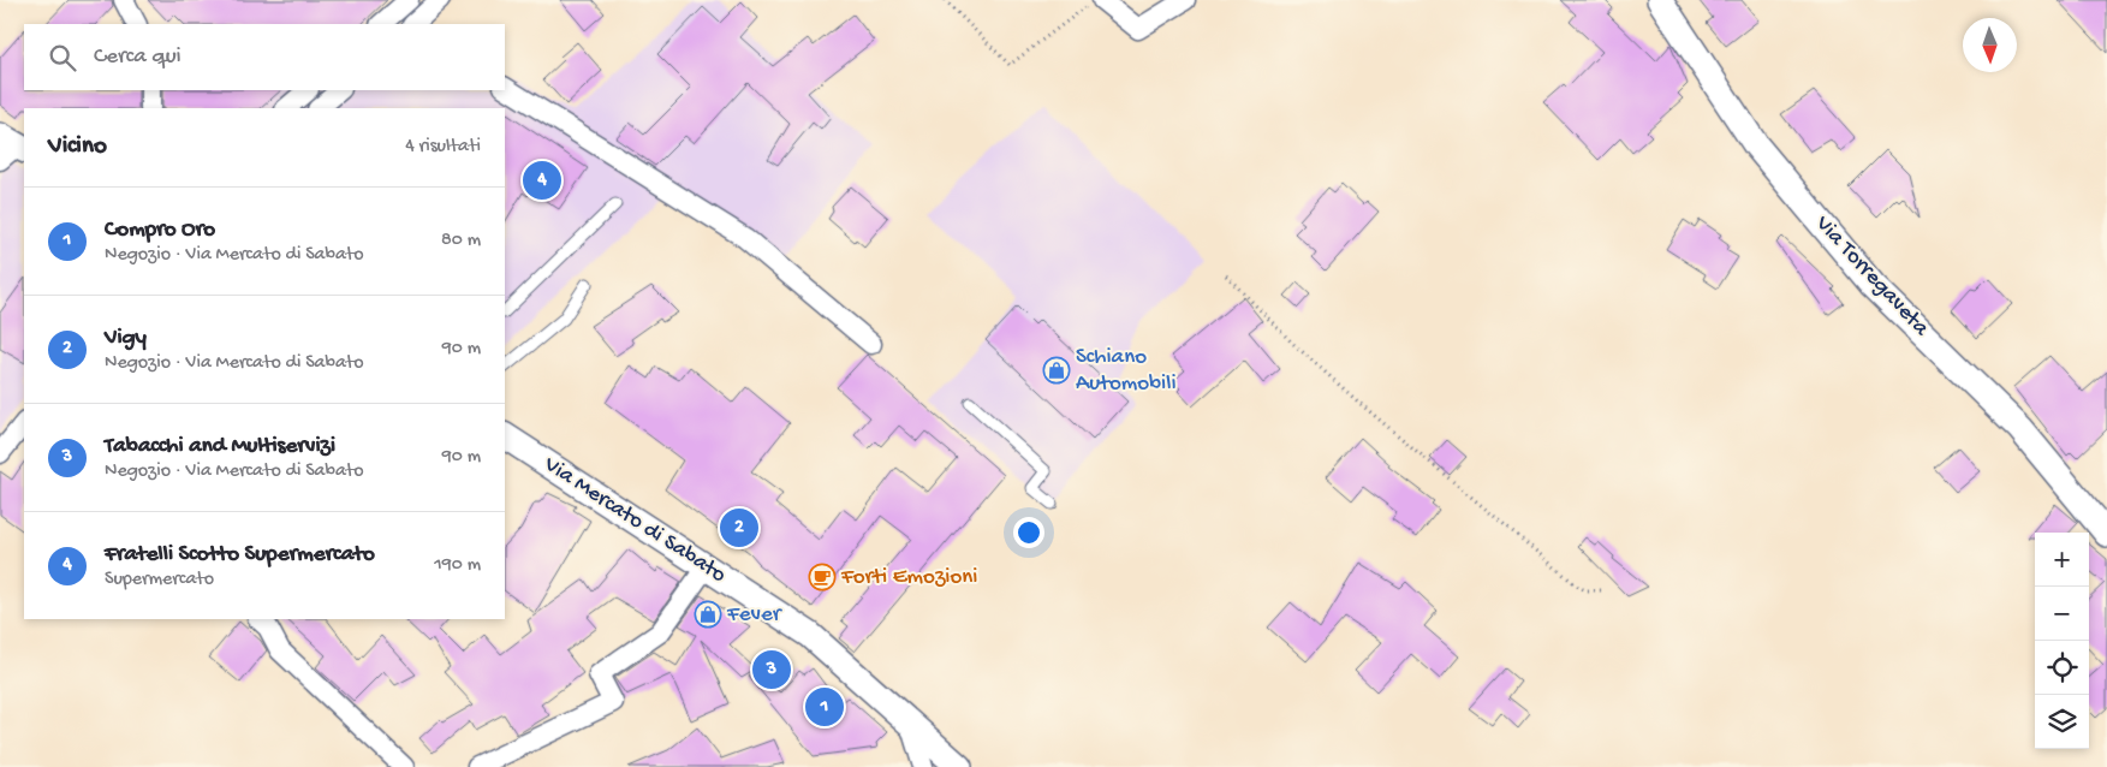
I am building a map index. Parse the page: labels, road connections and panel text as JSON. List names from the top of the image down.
{
  "streets": {
    "street": ["Via Torregaveta", "Via Mercato di Sabato"]
  },
  "places": {
    "shop": ["Schiano Automobili", "Fever"],
    "cafe": ["Forti Emozioni"]
  },
  "north": "bottom",
  "page": {
    "search": "Cerca qui",
    "heading": ["Vicino", "4 risultati"],
    "pins": [
      "4",
      "2",
      "3",
      "1"
    ],
    "list": [
      {
        "mark": "1",
        "name": "Compro Oro",
        "note": "Negozio · Via Mercato di Sabato",
        "value": "80 m"
      },
      {
        "mark": "2",
        "name": "Vigy",
        "note": "Negozio · Via Mercato di Sabato",
        "value": "90 m"
      },
      {
        "mark": "3",
        "name": "Tabacchi and Multiservizi",
        "note": "Negozio · Via Mercato di Sabato",
        "value": "90 m"
      },
      {
        "mark": "4",
        "name": "Fratelli Scotto Supermercato",
        "note": "Supermercato",
        "value": "190 m"
      }
    ],
    "map_buttons": ["+", "−"]
  }
}
